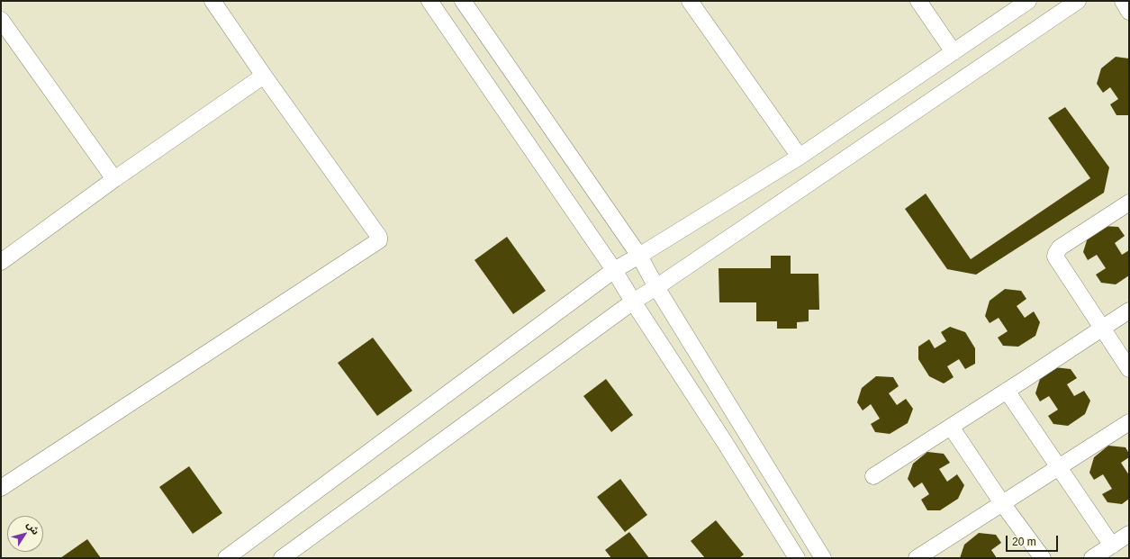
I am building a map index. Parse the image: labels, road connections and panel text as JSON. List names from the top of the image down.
{
  "scale_bar": "20 m",
  "north": "top right"
}
